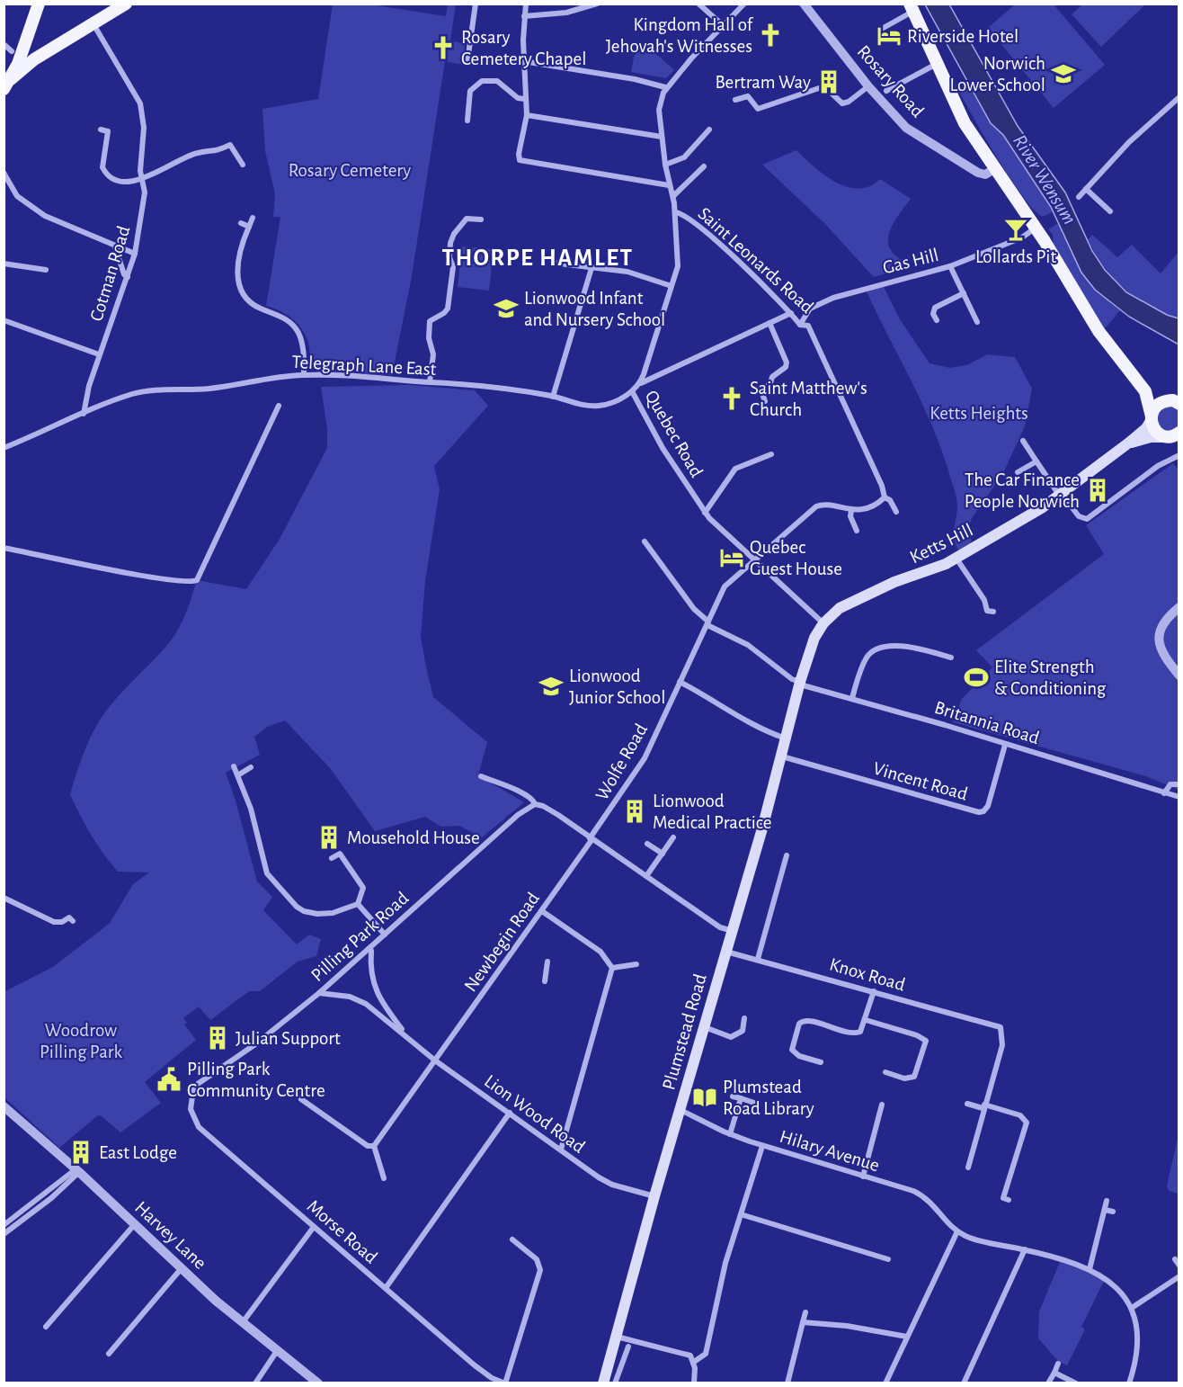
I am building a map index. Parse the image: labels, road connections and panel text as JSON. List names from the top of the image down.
{
  "streets": {
    "main road": ["Ketts Hill", "Plumstead Road"],
    "street": [
      "Rosary Road",
      "Saint Leonards Road",
      "Gas Hill",
      "Cotman Road",
      "Telegraph Lane East",
      "Quebec Road",
      "Britannia Road",
      "Wolfe Road",
      "Vincent Road",
      "Pilling Park Road",
      "Newbegin Road",
      "Knox Road",
      "Lion Wood Road",
      "Hilary Avenue",
      "Morse Road",
      "Harvey Lane"
    ]
  },
  "crossings": [
    ["Saint Leonards Road", "Gas Hill"],
    ["Saint Leonards Road", "Quebec Road"],
    ["Cotman Road", "Telegraph Lane East"],
    ["Telegraph Lane East", "Quebec Road"],
    ["Quebec Road", "Ketts Hill"],
    ["Quebec Road", "Wolfe Road"],
    ["Ketts Hill", "Britannia Road"],
    ["Ketts Hill", "Plumstead Road"],
    ["Britannia Road", "Wolfe Road"],
    ["Britannia Road", "Vincent Road"],
    ["Britannia Road", "Plumstead Road"],
    ["Wolfe Road", "Newbegin Road"],
    ["Vincent Road", "Plumstead Road"],
    ["Pilling Park Road", "Lion Wood Road"],
    ["Pilling Park Road", "Morse Road"],
    ["Newbegin Road", "Lion Wood Road"],
    ["Knox Road", "Plumstead Road"],
    ["Plumstead Road", "Lion Wood Road"],
    ["Plumstead Road", "Hilary Avenue"]
  ],
  "districts": ["THORPE HAMLET"],
  "water": ["River Wensum"],
  "parks": ["Rosary Cemetery", "Ketts Heights", "Woodrow Pilling Park"],
  "places": {
    "church": ["Kingdom Hall of Jehovah's Witnesses", "Rosary Cemetery Chapel", "Saint Matthew's Church"],
    "hotel": ["Riverside Hotel", "Quebec Guest House"],
    "school or university": ["Norwich Lower School", "Lionwood Infant and Nursery School", "Lionwood Junior School"],
    "building": [
      "Bertram Way",
      "The Car Finance People Norwich",
      "Lionwood Medical Practice",
      "Mousehold House",
      "Julian Support",
      "East Lodge"
    ],
    "bar": ["Lollards Pit"],
    "sports": ["Elite Strength & Conditioning"],
    "public building": ["Pilling Park Community Centre"],
    "library": ["Plumstead Road Library"]
  }
}
